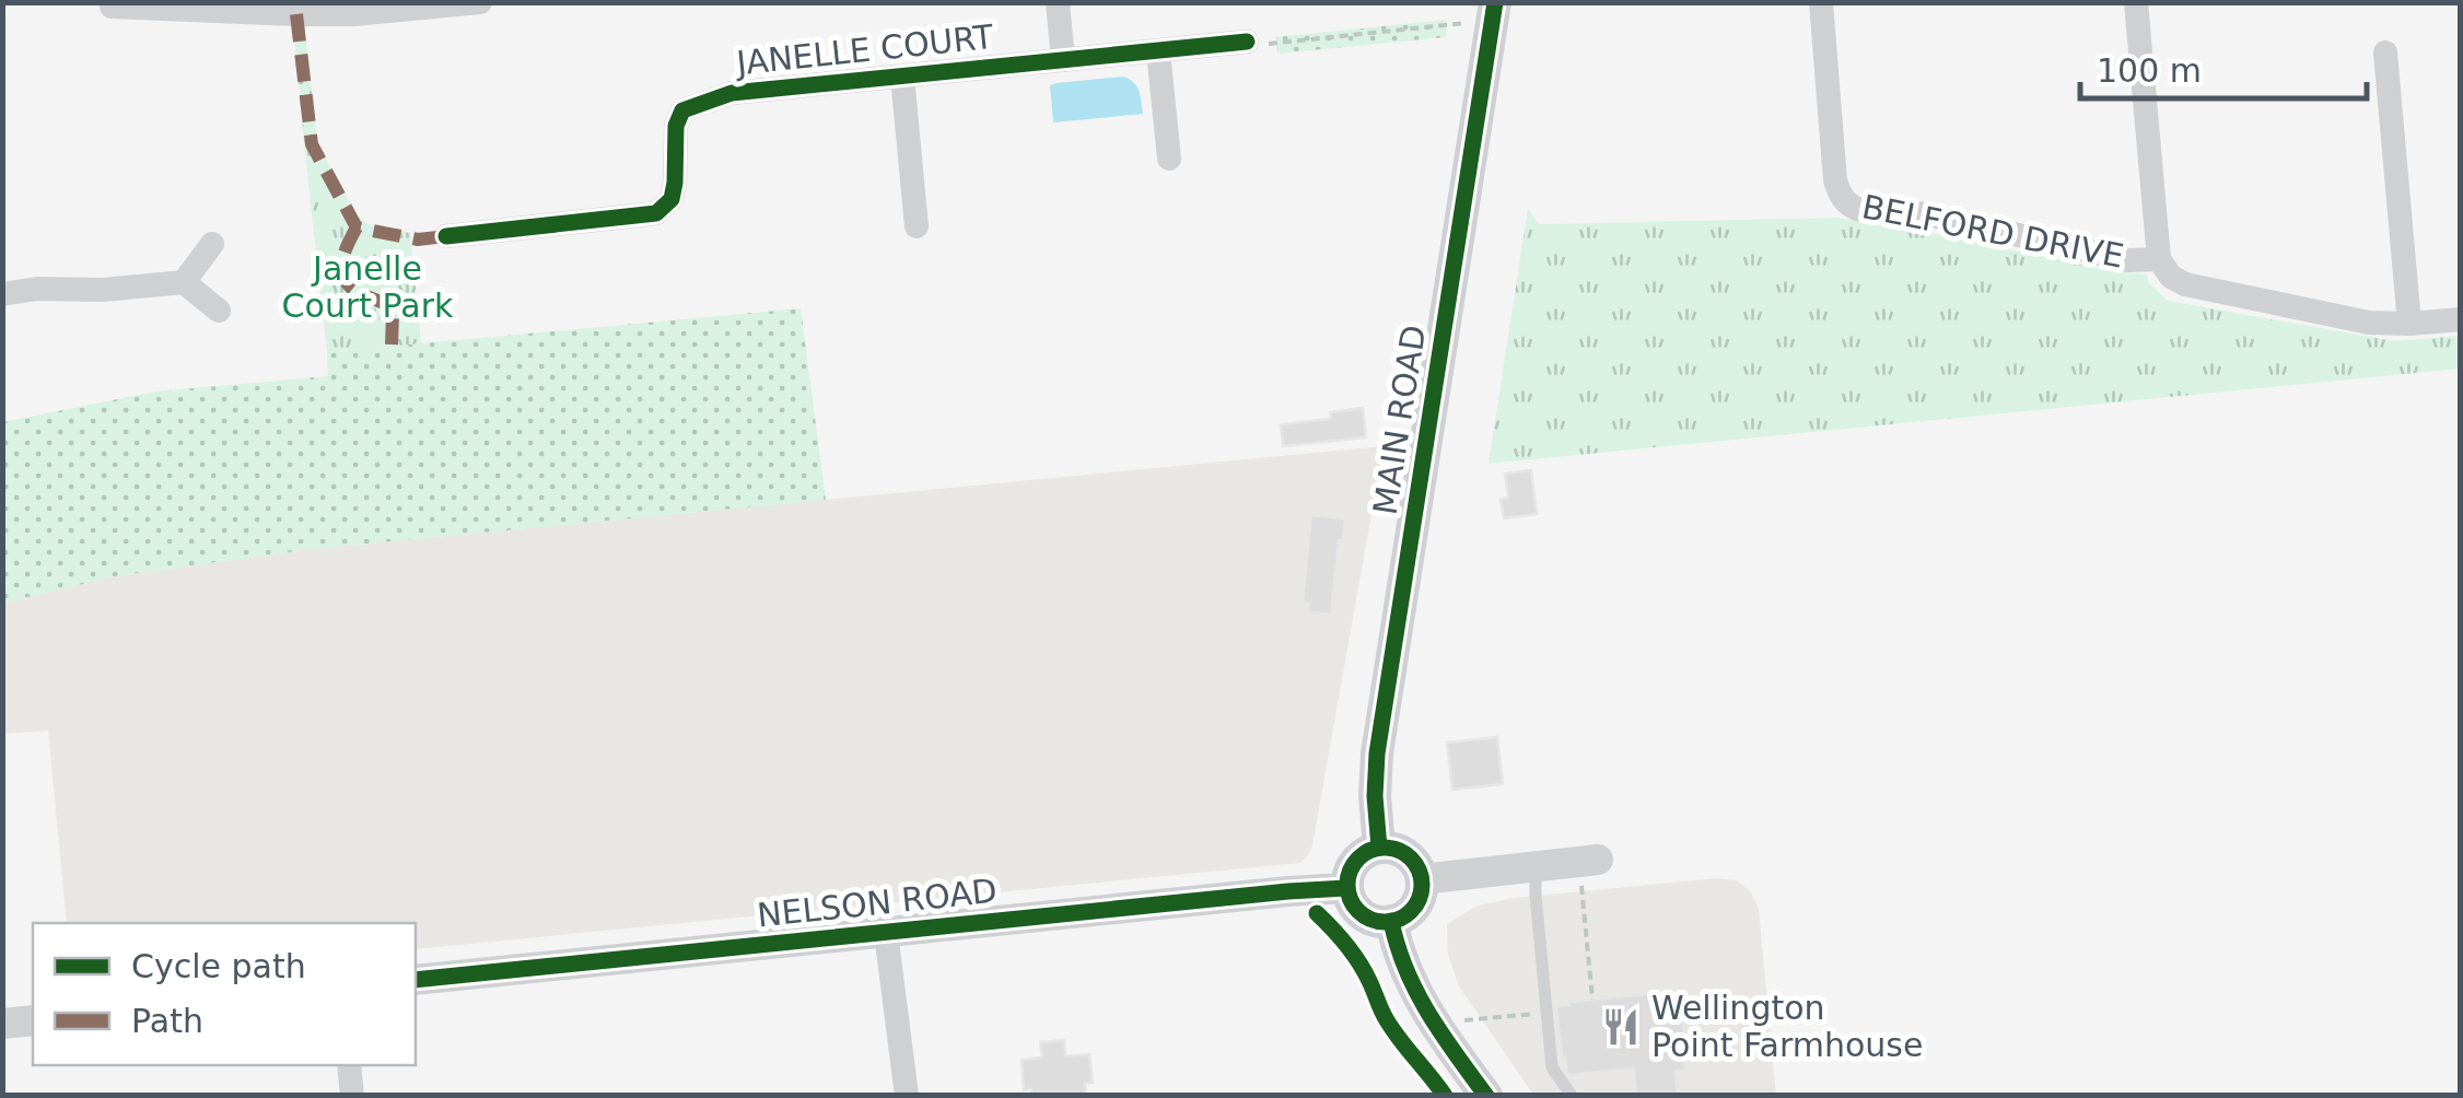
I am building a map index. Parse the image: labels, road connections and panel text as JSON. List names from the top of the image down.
{
  "streets": {
    "main road": ["MAIN ROAD"],
    "street": ["JANELLE COURT", "BELFORD DRIVE", "NELSON ROAD"]
  },
  "crossings": [
    ["MAIN ROAD", "NELSON ROAD"]
  ],
  "parks": ["Janelle Court Park"],
  "places": {
    "restaurant": ["Wellington Point Farmhouse"]
  },
  "legend": ["Cycle path", "Path"],
  "scale_bar": "100 m"
}
